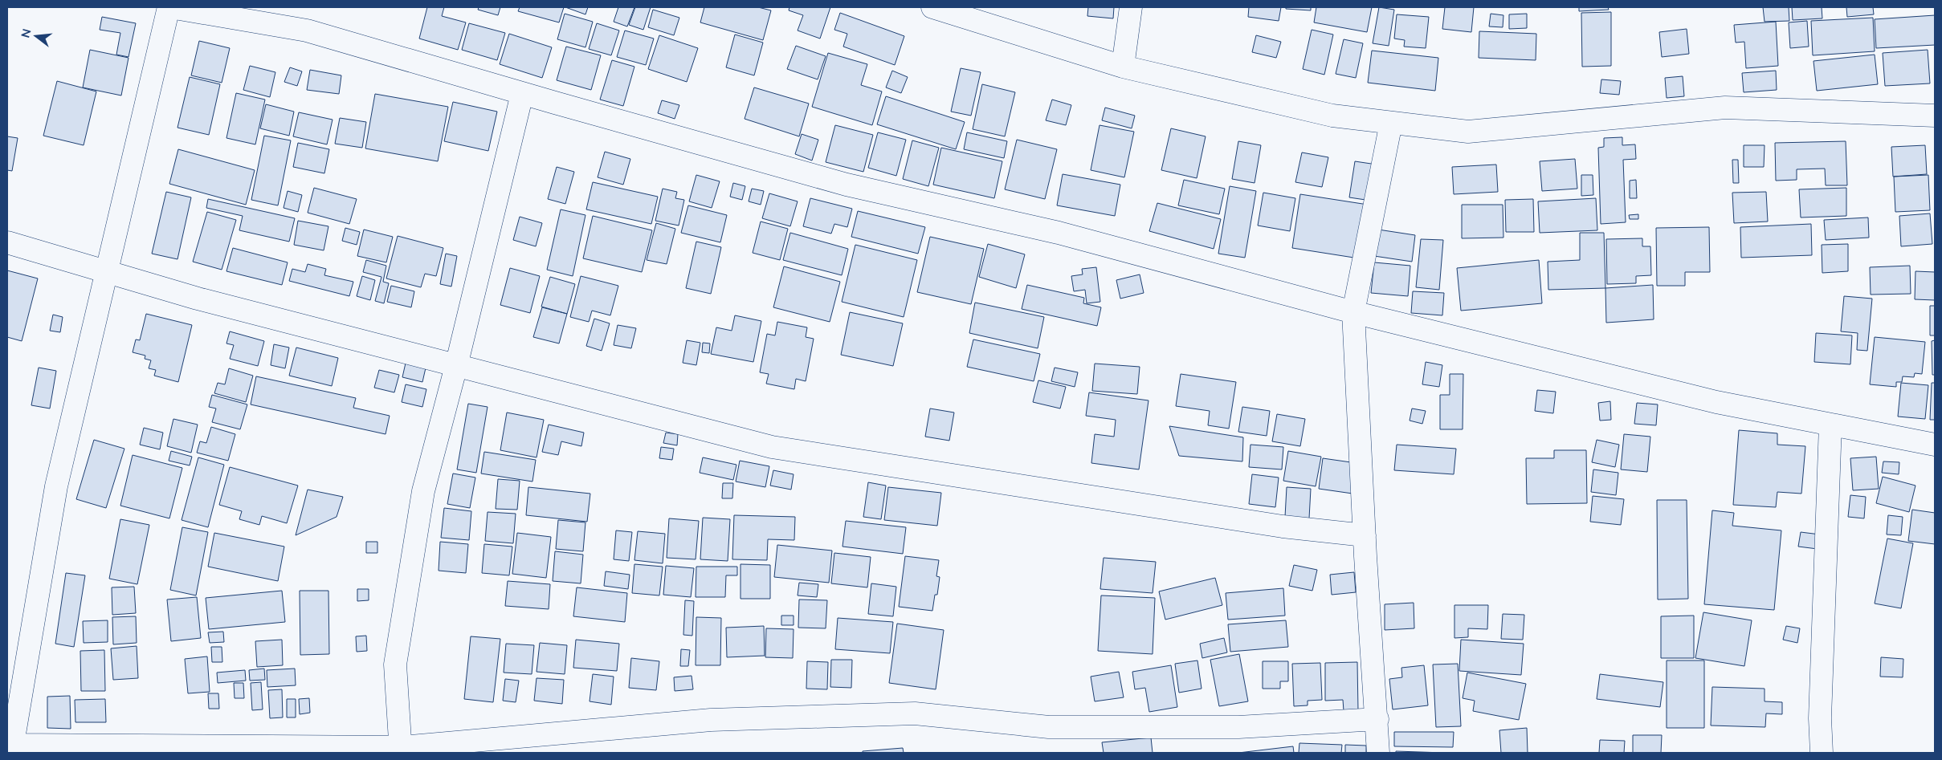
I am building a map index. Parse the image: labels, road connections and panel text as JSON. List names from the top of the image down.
{
  "north": "left"
}
